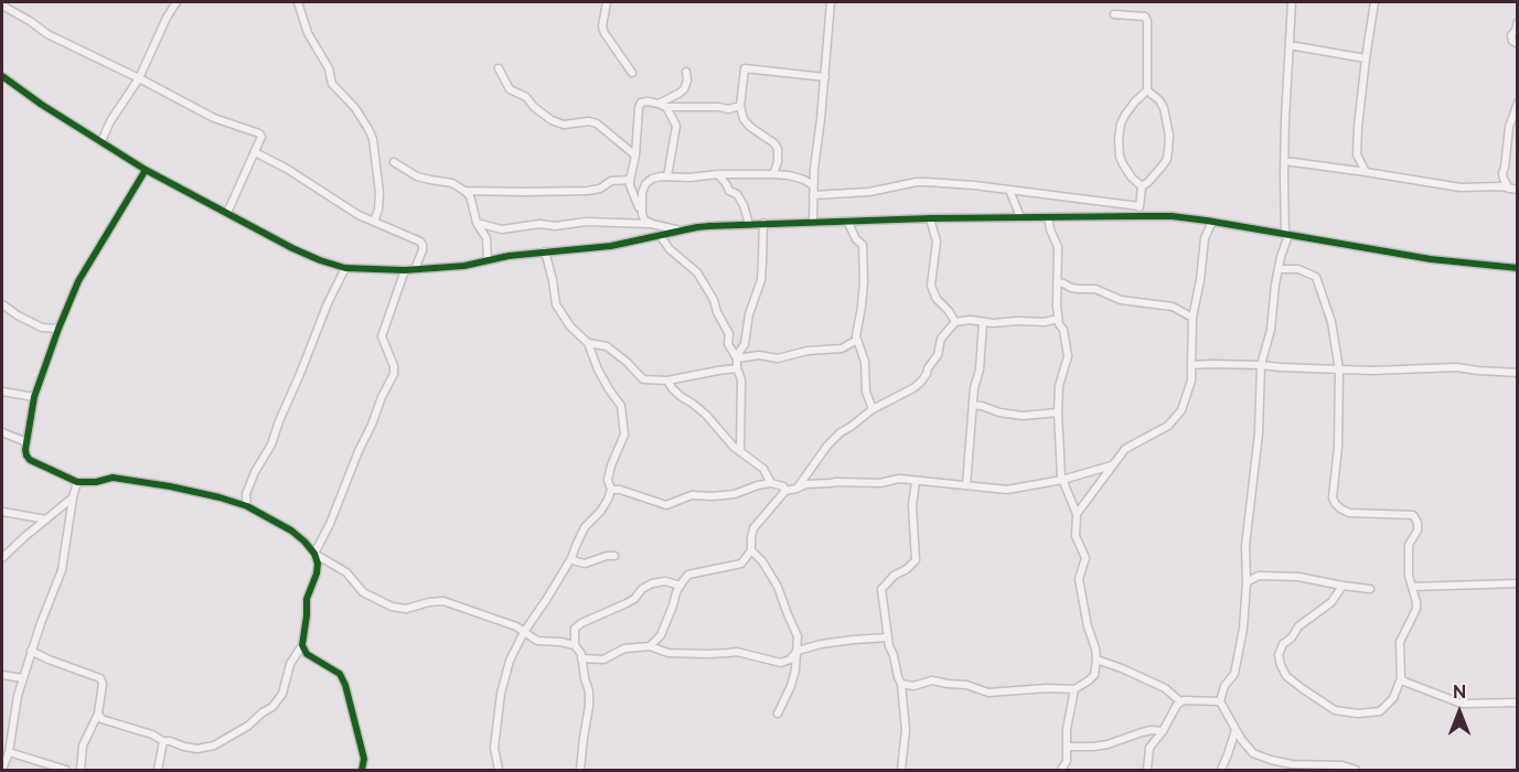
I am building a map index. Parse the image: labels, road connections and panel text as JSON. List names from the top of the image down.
{
  "north": "top"
}
